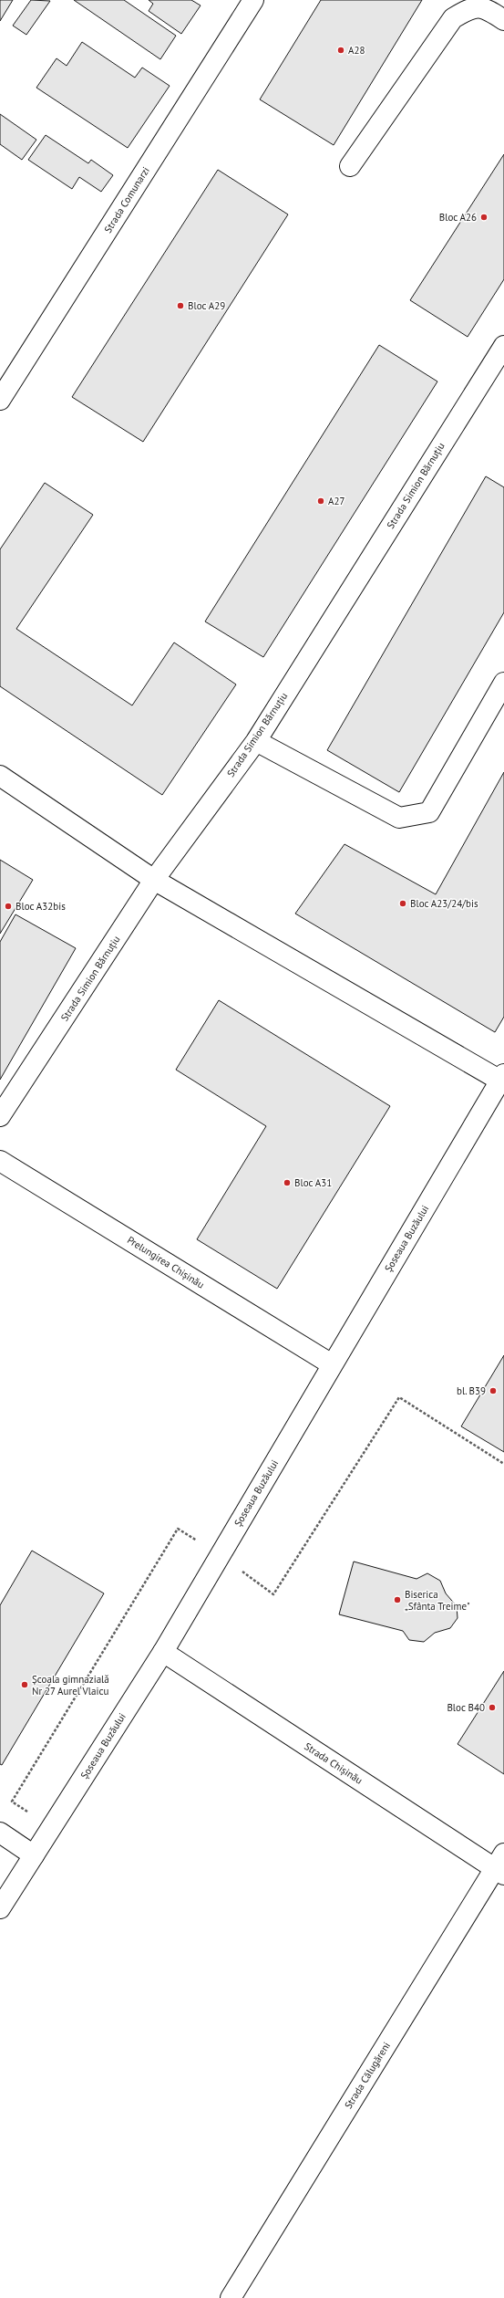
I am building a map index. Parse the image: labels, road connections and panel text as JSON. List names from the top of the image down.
{
  "streets": {
    "street": [
      "Strada Comunarzi",
      "Strada Simion Bărnuțiu",
      "Șoseaua Buzăului",
      "Prelungirea Chișinău",
      "Strada Chișinău",
      "Strada Călugăreni"
    ]
  },
  "crossings": [
    ["Șoseaua Buzăului", "Prelungirea Chișinău"],
    ["Șoseaua Buzăului", "Strada Chișinău"],
    ["Strada Chișinău", "Strada Călugăreni"]
  ],
  "places": [
    "A28",
    "Bloc A26",
    "Bloc A29",
    "A27",
    "Bloc A23/24/bis",
    "Bloc A32bis",
    "Bloc A31",
    "bl. B39",
    "Biserica „Sfânta Treime\"",
    "Școala gimnazială Nr 27 Aurel Vlaicu",
    "Bloc B40"
  ]
}
